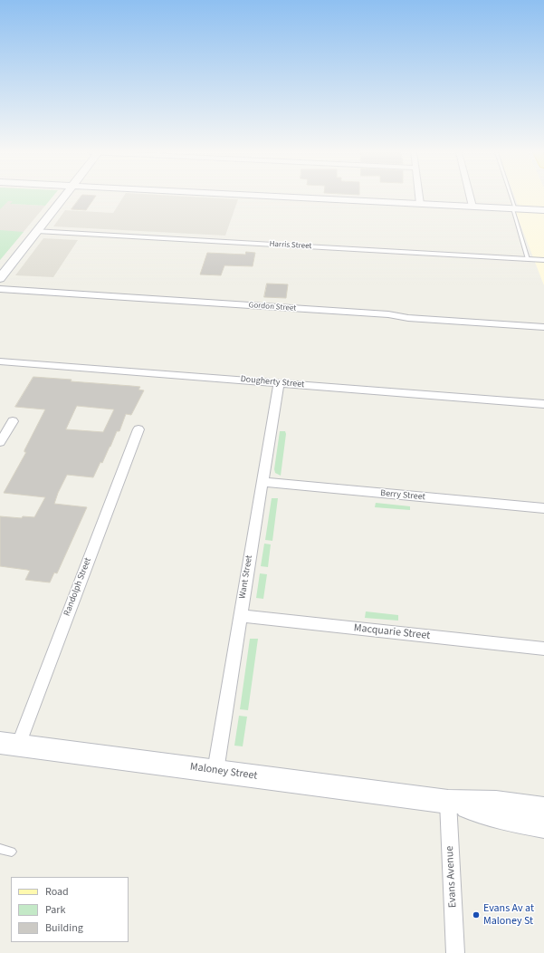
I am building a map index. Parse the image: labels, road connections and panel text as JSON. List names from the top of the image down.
{
  "streets": {
    "street": [
      "Harris Street",
      "Gordon Street",
      "Dougherty Street",
      "Berry Street",
      "Want Street",
      "Randolph Street",
      "Macquarie Street",
      "Maloney Street",
      "Evans Avenue"
    ]
  },
  "crossings": [
    ["Dougherty Street", "Want Street"],
    ["Berry Street", "Want Street"],
    ["Want Street", "Macquarie Street"],
    ["Want Street", "Maloney Street"],
    ["Randolph Street", "Maloney Street"],
    ["Maloney Street", "Evans Avenue"]
  ],
  "places": ["Evans Av at Maloney St"],
  "legend": ["Road", "Park", "Building"]
}
